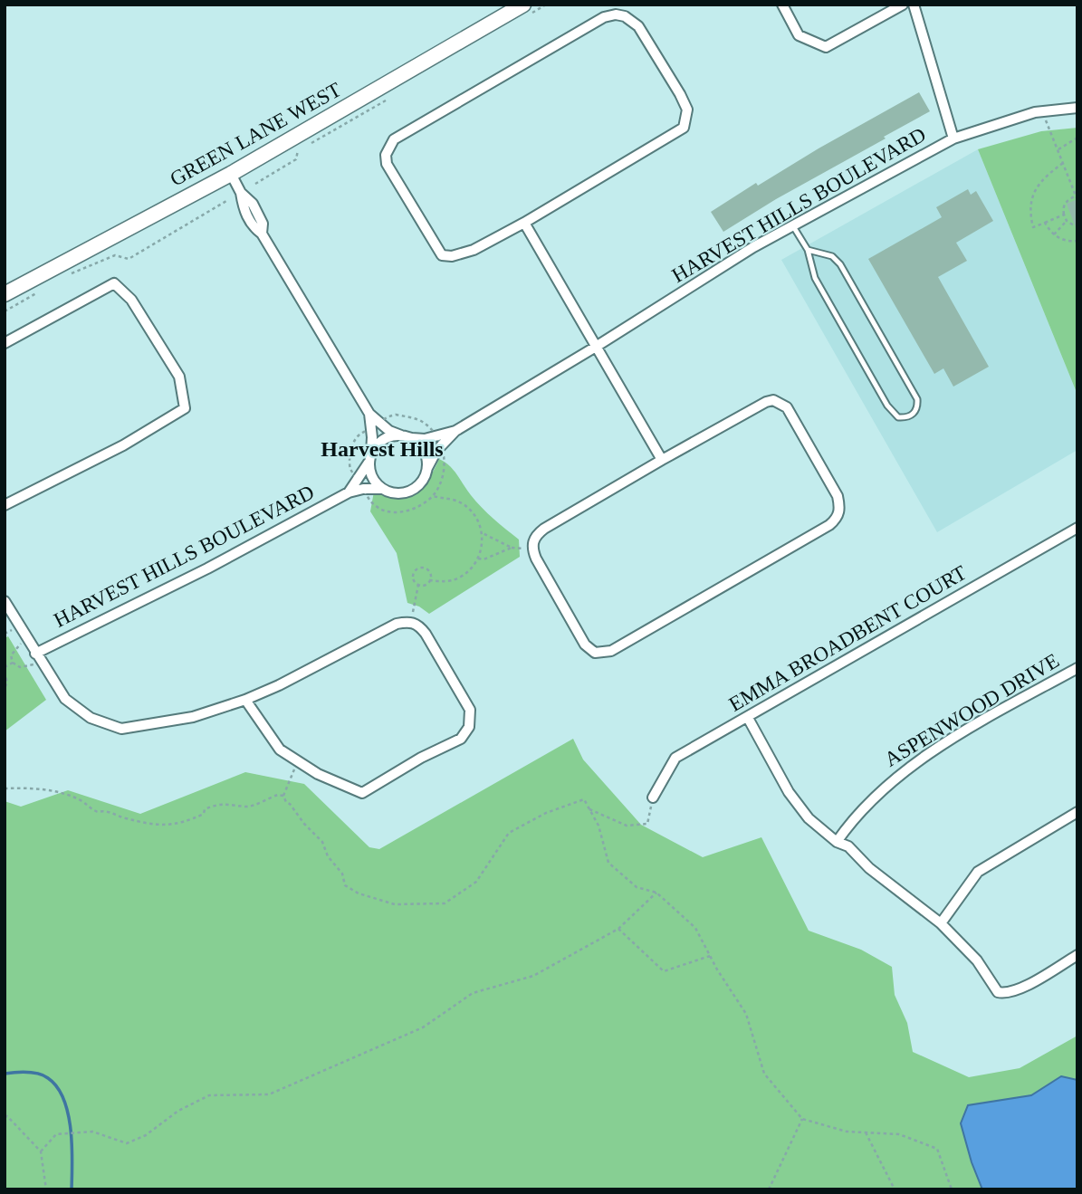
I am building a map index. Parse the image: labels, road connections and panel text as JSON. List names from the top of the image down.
{
  "streets": {
    "main road": ["GREEN LANE WEST"],
    "street": ["HARVEST HILLS BOULEVARD", "EMMA BROADBENT COURT", "ASPENWOOD DRIVE"]
  },
  "districts": ["Harvest Hills"]
}
